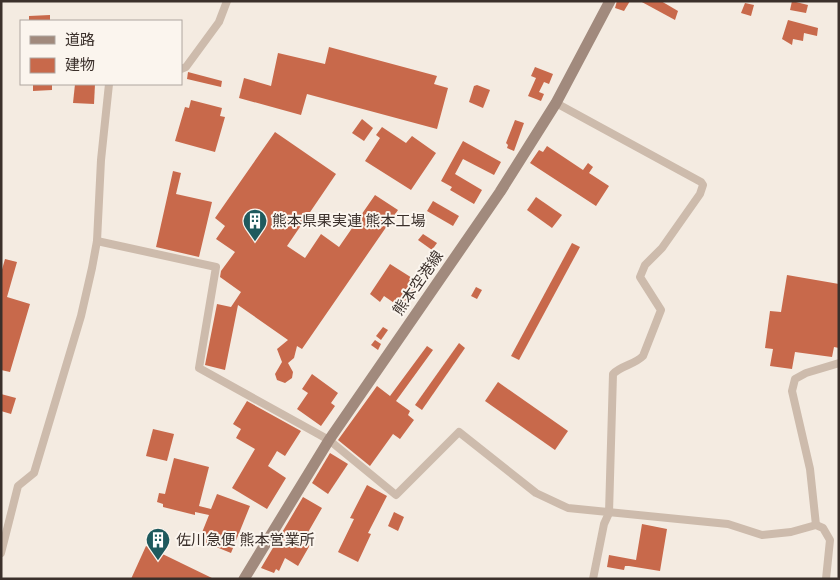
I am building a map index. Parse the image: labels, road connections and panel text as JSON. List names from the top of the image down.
{
  "streets": {
    "main road": ["熊本空港線"]
  },
  "places": {
    "building": ["熊本県果実連 熊本工場", "佐川急便 熊本営業所"]
  },
  "legend": ["道路", "建物"]
}
